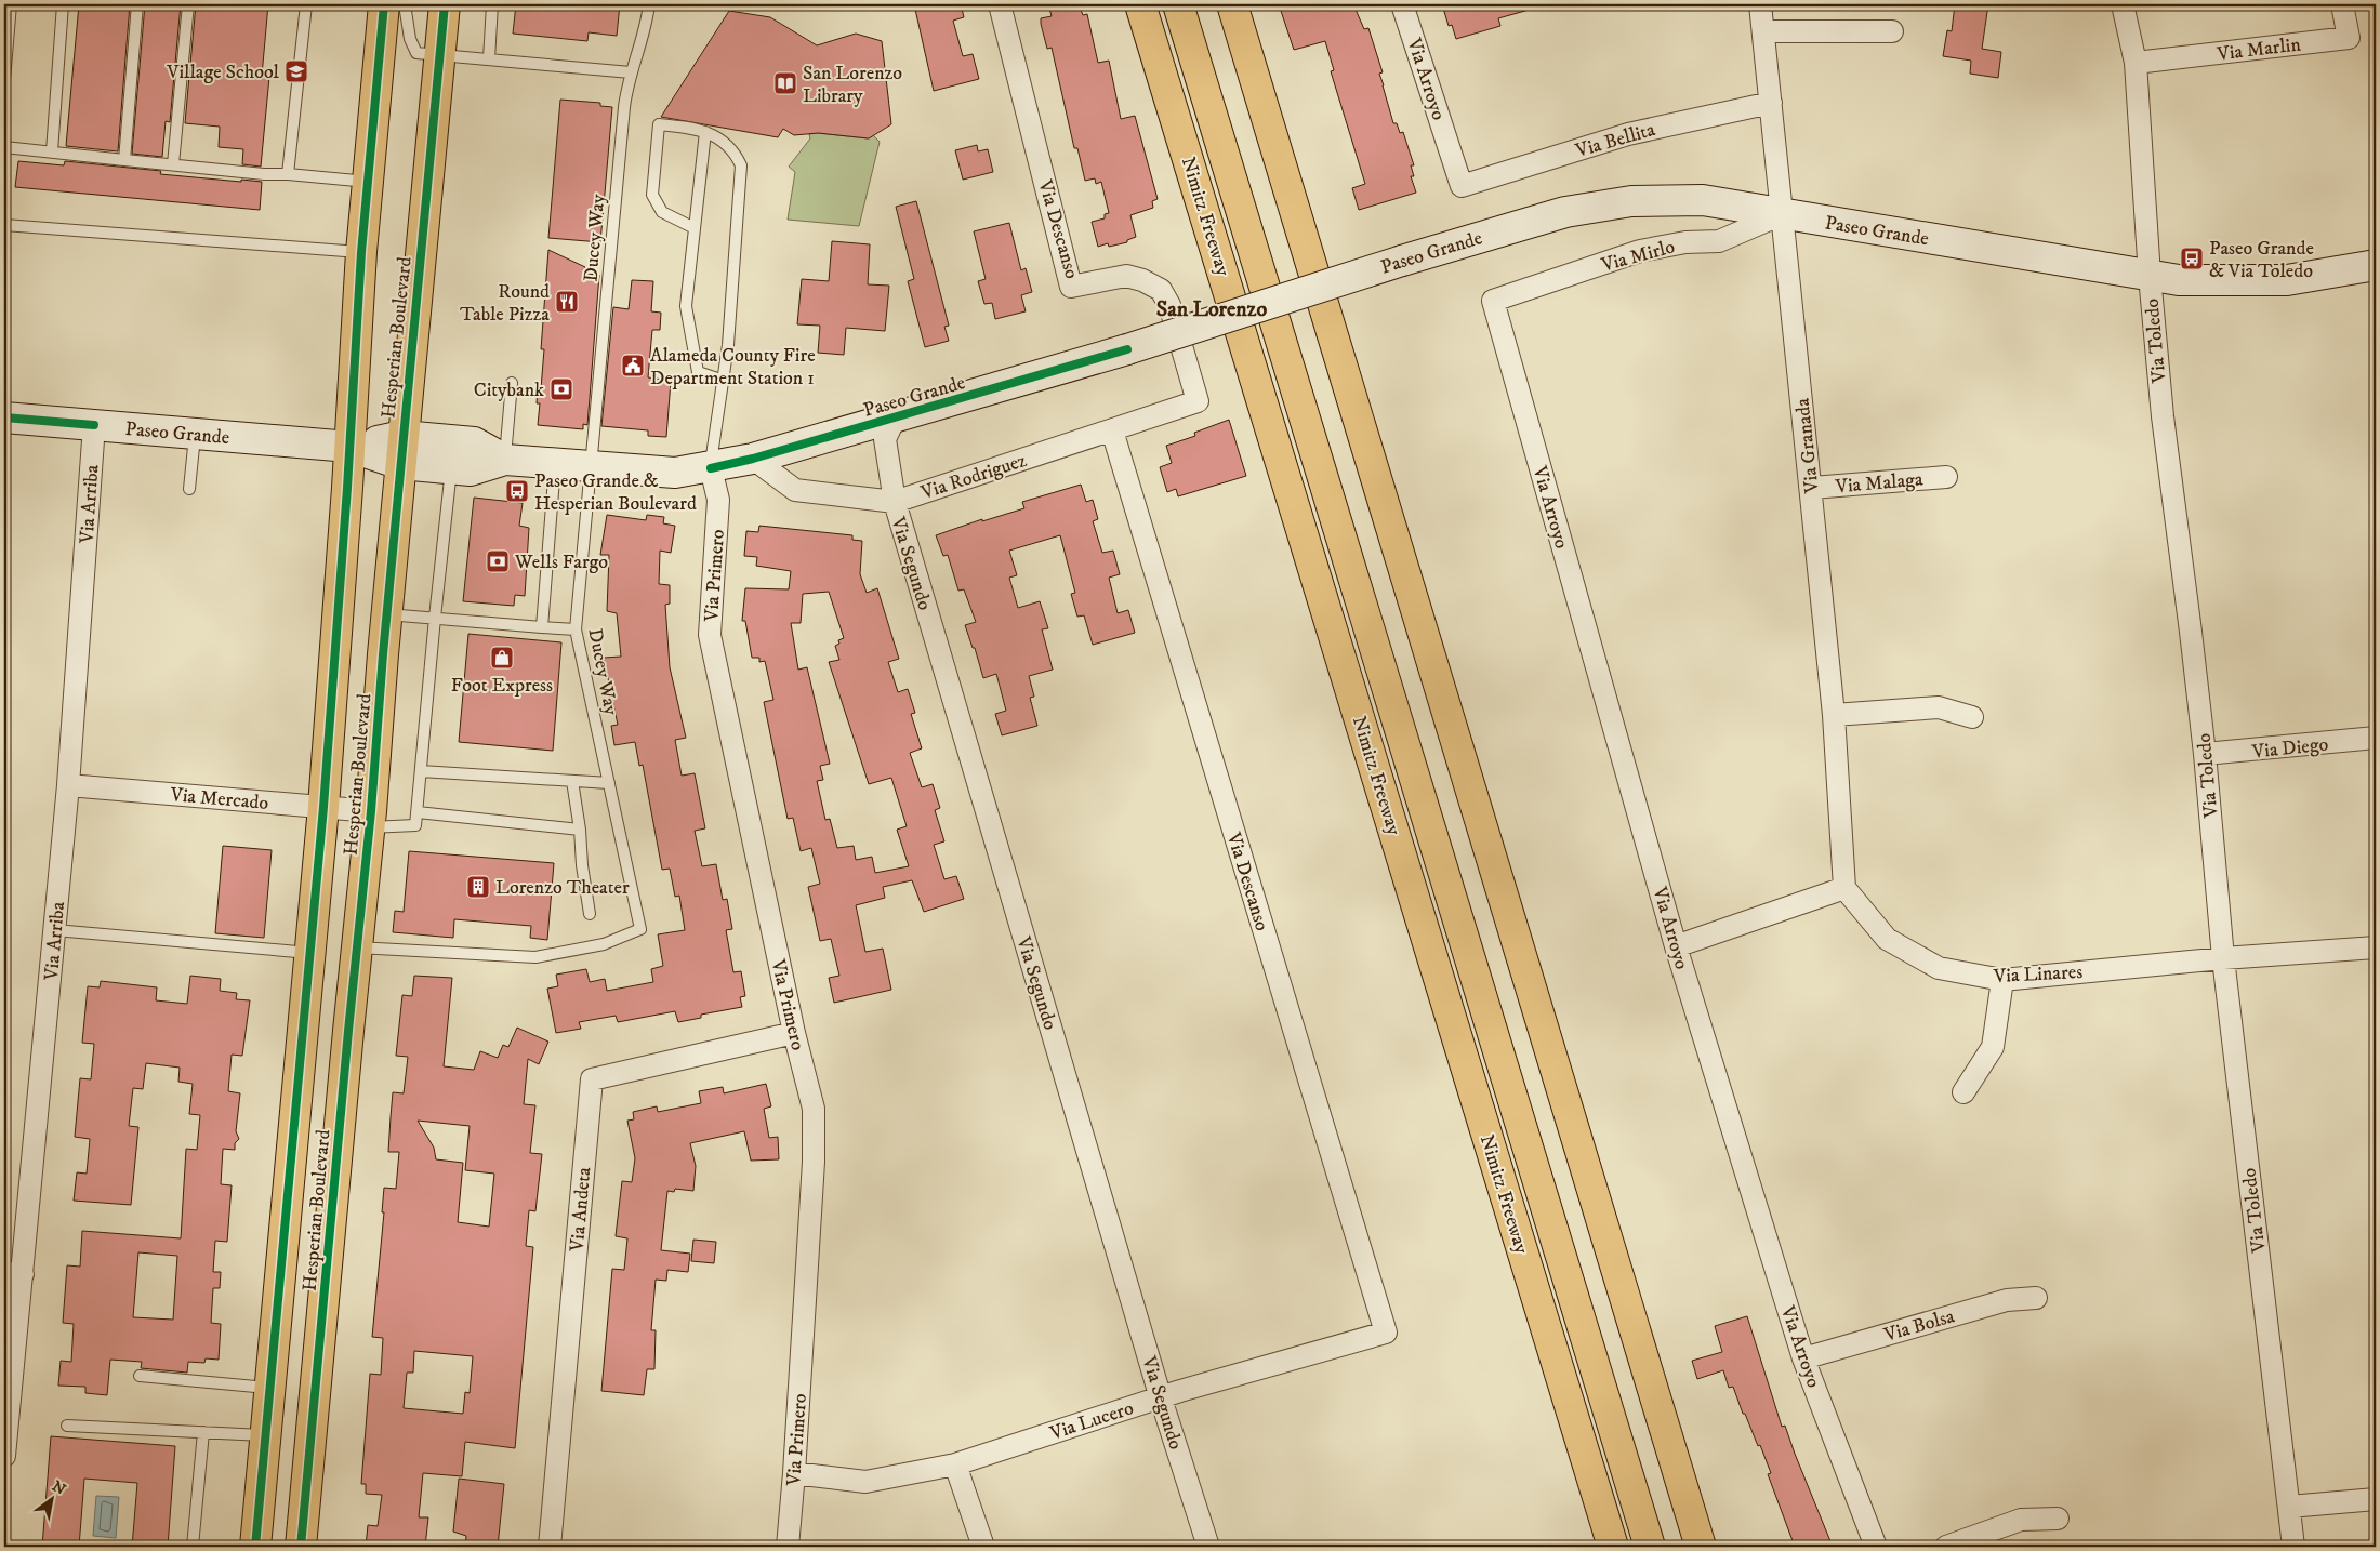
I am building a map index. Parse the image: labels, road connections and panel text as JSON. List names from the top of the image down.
{
  "streets": {
    "main road": ["Nimitz Freeway", "Hesperian Boulevard"],
    "street": [
      "Via Marlin",
      "Via Arroyo",
      "Via Bellita",
      "Via Descanso",
      "Paseo Grande",
      "Via Mirlo",
      "Via Toledo",
      "Via Granada",
      "Via Rodriguez",
      "Via Malaga",
      "Via Arriba",
      "Via Segundo",
      "Via Primero",
      "Via Diego",
      "Via Mercado",
      "Via Linares",
      "Via Andeta",
      "Via Bolsa",
      "Via Lucero"
    ],
    "lane": ["Ducey Way"]
  },
  "crossings": [
    ["Via Marlin", "Via Toledo"],
    ["Via Arroyo", "Via Bellita"],
    ["Via Arroyo", "Via Mirlo"],
    ["Via Arroyo", "Via Bolsa"],
    ["Via Bellita", "Via Granada"],
    ["Via Descanso", "Via Rodriguez"],
    ["Via Descanso", "Via Lucero"],
    ["Paseo Grande", "Ducey Way"],
    ["Paseo Grande", "Via Mirlo"],
    ["Paseo Grande", "Hesperian Boulevard"],
    ["Paseo Grande", "Via Toledo"],
    ["Paseo Grande", "Via Granada"],
    ["Paseo Grande", "Via Rodriguez"],
    ["Paseo Grande", "Via Arriba"],
    ["Paseo Grande", "Via Segundo"],
    ["Paseo Grande", "Via Primero"],
    ["Ducey Way", "Hesperian Boulevard"],
    ["Via Mirlo", "Via Granada"],
    ["Hesperian Boulevard", "Via Mercado"],
    ["Via Toledo", "Via Diego"],
    ["Via Toledo", "Via Linares"],
    ["Via Granada", "Via Malaga"],
    ["Via Granada", "Via Linares"],
    ["Via Rodriguez", "Via Segundo"],
    ["Via Arriba", "Via Mercado"],
    ["Via Segundo", "Via Lucero"],
    ["Via Primero", "Via Andeta"],
    ["Via Primero", "Via Lucero"]
  ],
  "districts": ["San Lorenzo"],
  "places": {
    "school or university": ["Village School"],
    "library": ["San Lorenzo Library"],
    "bus stop": ["Paseo Grande & Via Toledo", "Paseo Grande & Hesperian Boulevard"],
    "restaurant": ["Round Table Pizza"],
    "public building": ["Alameda County Fire Department Station 1"],
    "bank": ["Citybank", "Wells Fargo"],
    "shop": ["Foot Express"],
    "building": ["Lorenzo Theater"]
  },
  "north": "top right"
}
